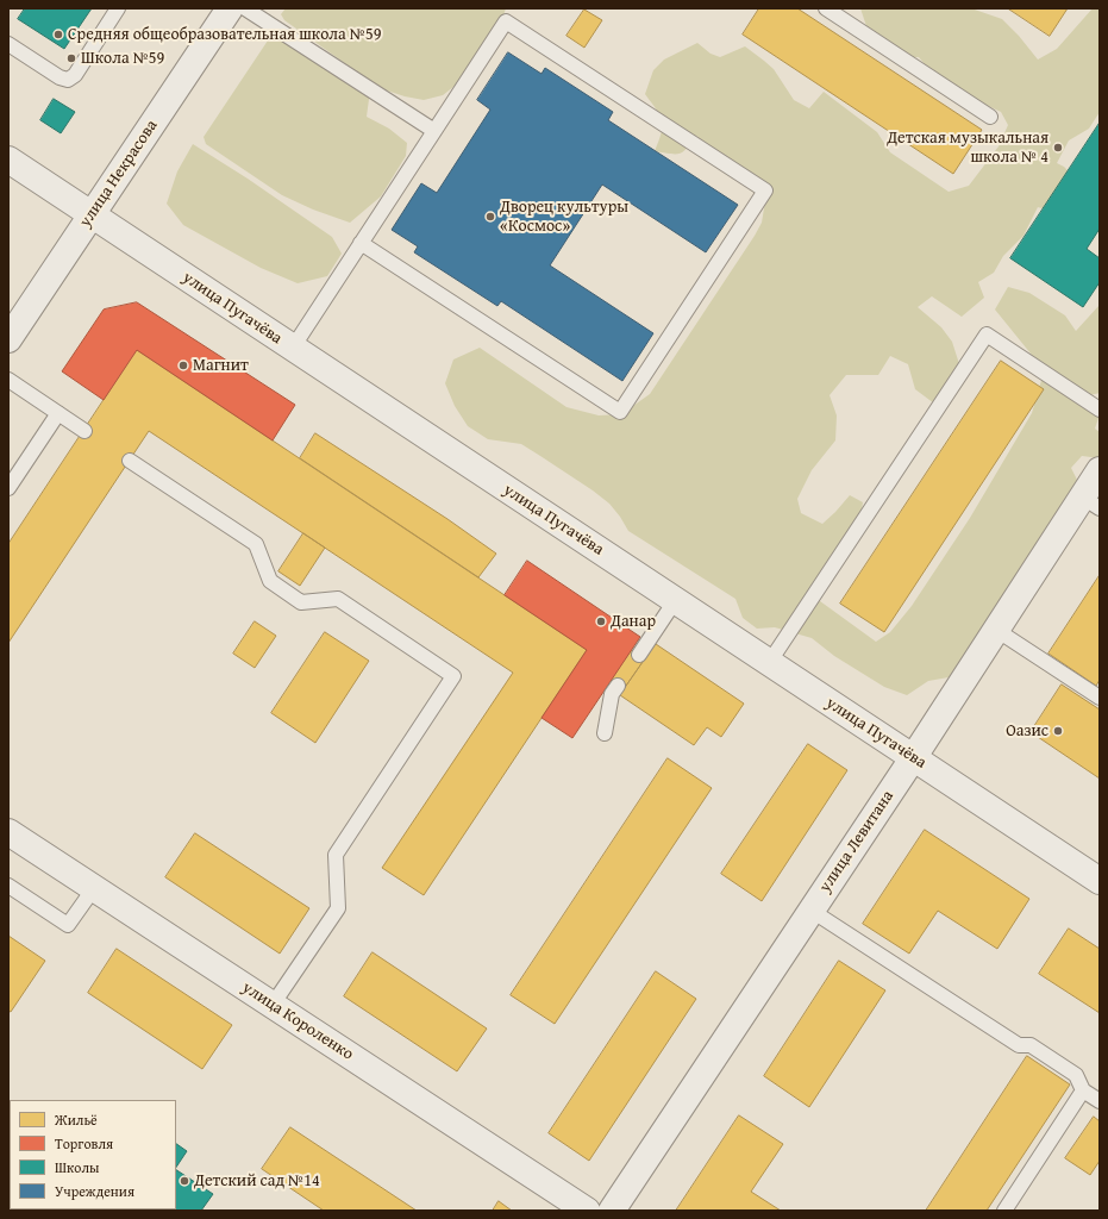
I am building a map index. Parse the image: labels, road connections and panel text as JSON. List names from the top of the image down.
{
  "streets": {
    "street": [
      "улица Некрасова",
      "улица Пугачёва",
      "улица Левитана",
      "улица Короленко"
    ]
  },
  "crossings": [
    ["улица Некрасова", "улица Пугачёва"],
    ["улица Пугачёва", "улица Левитана"]
  ],
  "places": [
    "Средняя общеобразовательная школа №59",
    "Школа №59",
    "Детская музыкальная школа № 4",
    "Дворец культуры «Космос»",
    "Магнит",
    "Данар",
    "Оазис",
    "Детский сад №14"
  ],
  "legend": [
    "Жильё",
    "Торговля",
    "Школы",
    "Учреждения"
  ]
}
